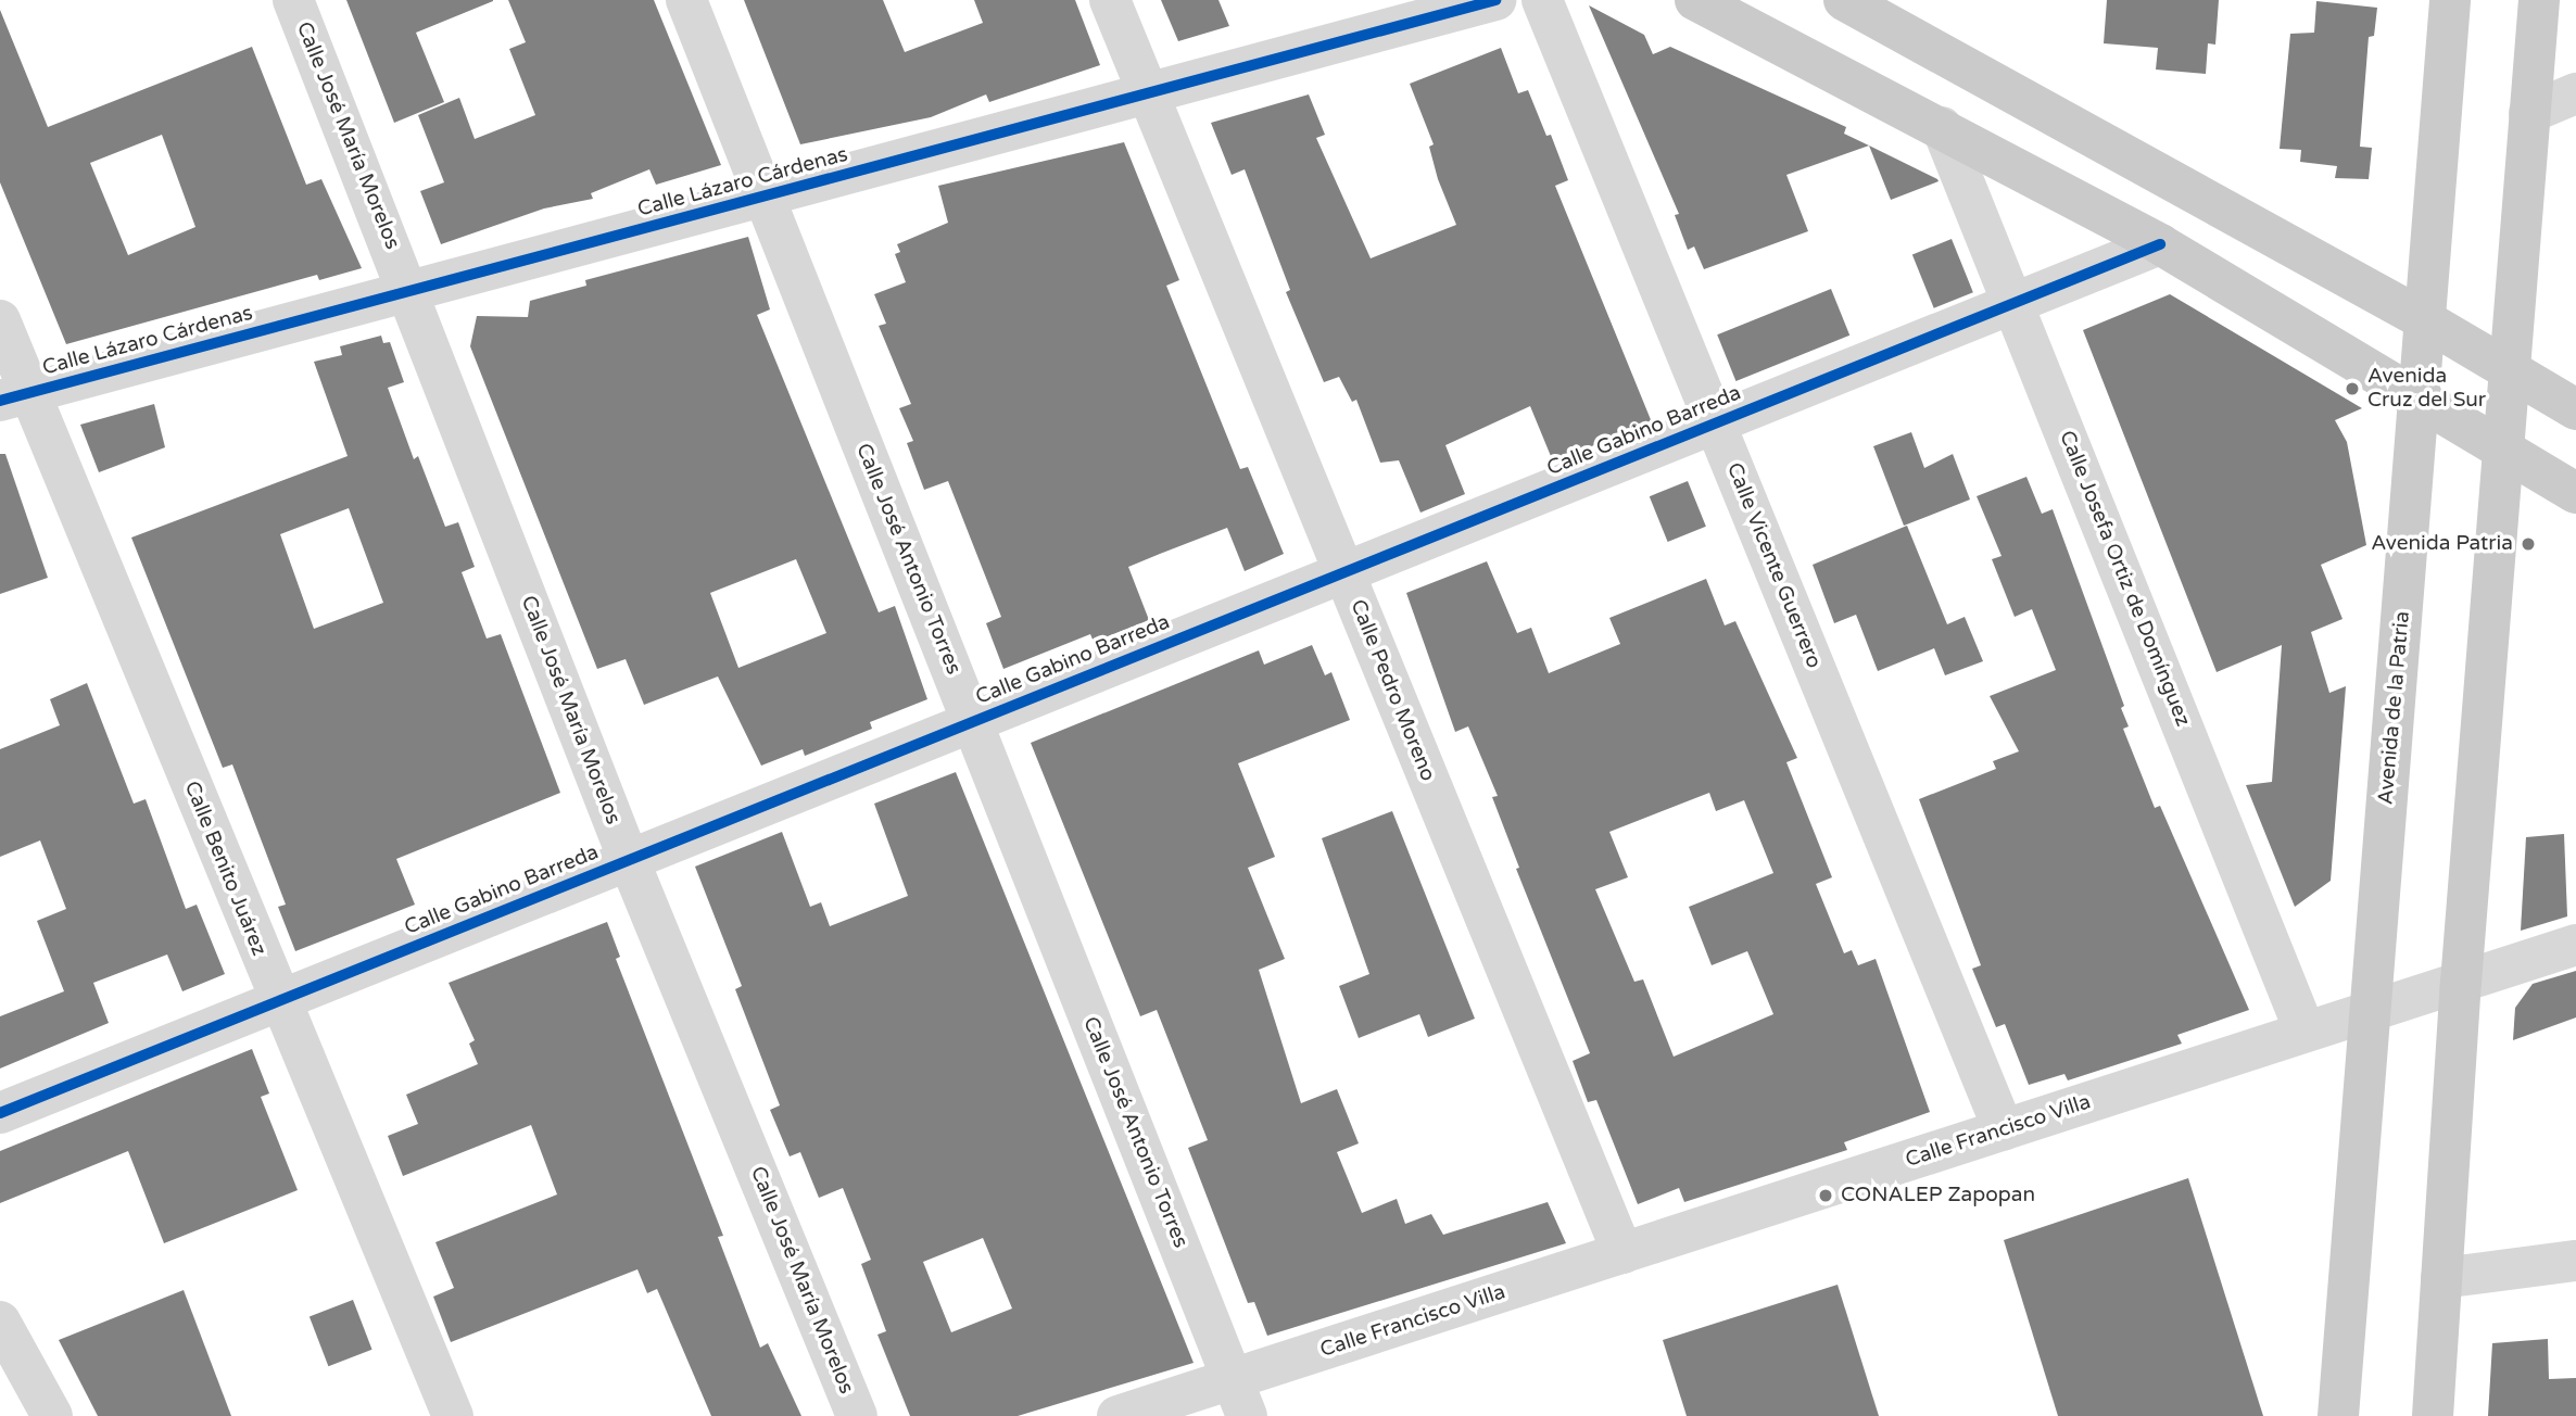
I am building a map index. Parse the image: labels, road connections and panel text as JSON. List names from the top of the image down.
{
  "streets": {
    "main road": ["Avenida de la Patria"],
    "street": [
      "Calle José María Morelos",
      "Calle Lázaro Cárdenas",
      "Calle Gabino Barreda",
      "Calle José Antonio Torres",
      "Calle Vicente Guerrero",
      "Calle Josefa Ortiz de Domínguez",
      "Calle Pedro Moreno",
      "Calle Benito Juárez",
      "Calle Francisco Villa"
    ]
  },
  "crossings": [
    ["Calle José María Morelos", "Calle Lázaro Cárdenas"],
    ["Calle José María Morelos", "Calle Gabino Barreda"],
    ["Calle Lázaro Cárdenas", "Calle José Antonio Torres"],
    ["Calle Lázaro Cárdenas", "Calle Pedro Moreno"],
    ["Calle Lázaro Cárdenas", "Calle Benito Juárez"],
    ["Calle Gabino Barreda", "Calle José Antonio Torres"],
    ["Calle Gabino Barreda", "Calle Vicente Guerrero"],
    ["Calle Gabino Barreda", "Calle Josefa Ortiz de Domínguez"],
    ["Calle Gabino Barreda", "Calle Pedro Moreno"],
    ["Calle Gabino Barreda", "Calle Benito Juárez"],
    ["Calle José Antonio Torres", "Calle Francisco Villa"],
    ["Calle Vicente Guerrero", "Calle Francisco Villa"],
    ["Calle Josefa Ortiz de Domínguez", "Calle Francisco Villa"],
    ["Calle Pedro Moreno", "Calle Francisco Villa"],
    ["Avenida de la Patria", "Calle Francisco Villa"]
  ],
  "places": ["Avenida Cruz del Sur", "Avenida Patria", "CONALEP Zapopan"]
}
